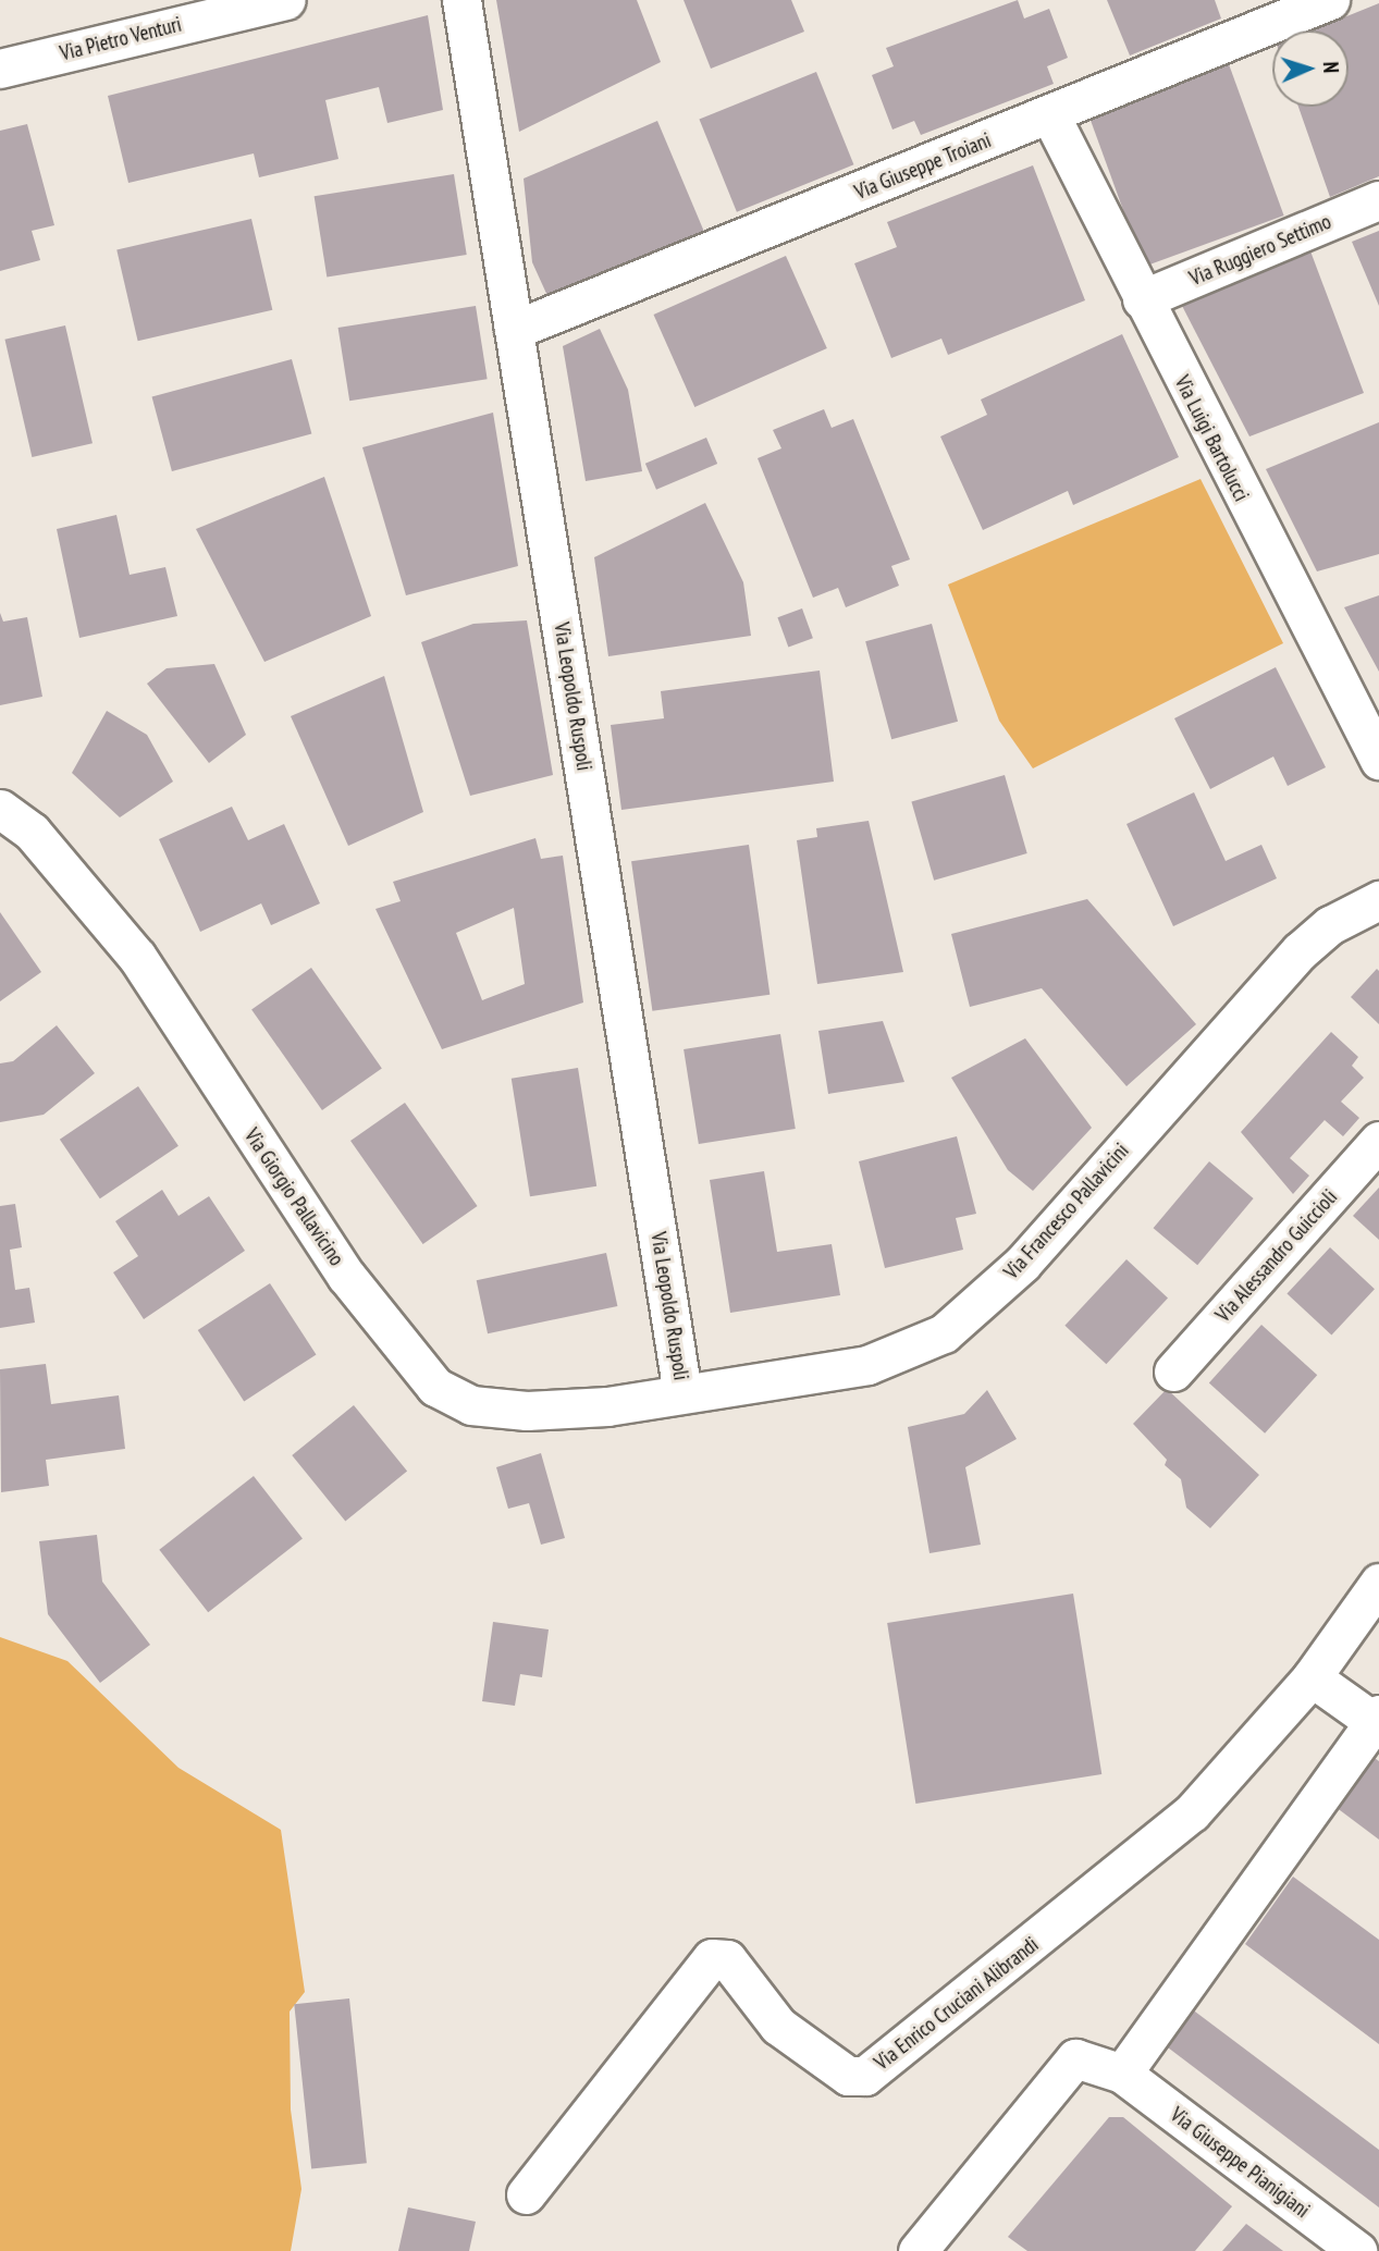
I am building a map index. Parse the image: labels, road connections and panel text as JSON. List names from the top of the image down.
{
  "streets": {
    "street": [
      "Via Pietro Venturi",
      "Via Giuseppe Troiani",
      "Via Ruggiero Settimo",
      "Via Luigi Bartolucci",
      "Via Leopoldo Ruspoli",
      "Via Giorgio Pallavicino",
      "Via Francesco Pallavicini",
      "Via Alessandro Guiccioli",
      "Via Enrico Cruciani Alibrandi",
      "Via Giuseppe Pianigiani"
    ]
  },
  "crossings": [
    ["Via Giuseppe Troiani", "Via Luigi Bartolucci"],
    ["Via Giuseppe Troiani", "Via Leopoldo Ruspoli"],
    ["Via Ruggiero Settimo", "Via Luigi Bartolucci"],
    ["Via Leopoldo Ruspoli", "Via Giorgio Pallavicino"],
    ["Via Leopoldo Ruspoli", "Via Francesco Pallavicini"],
    ["Via Giorgio Pallavicino", "Via Francesco Pallavicini"]
  ],
  "north": "right"
}
